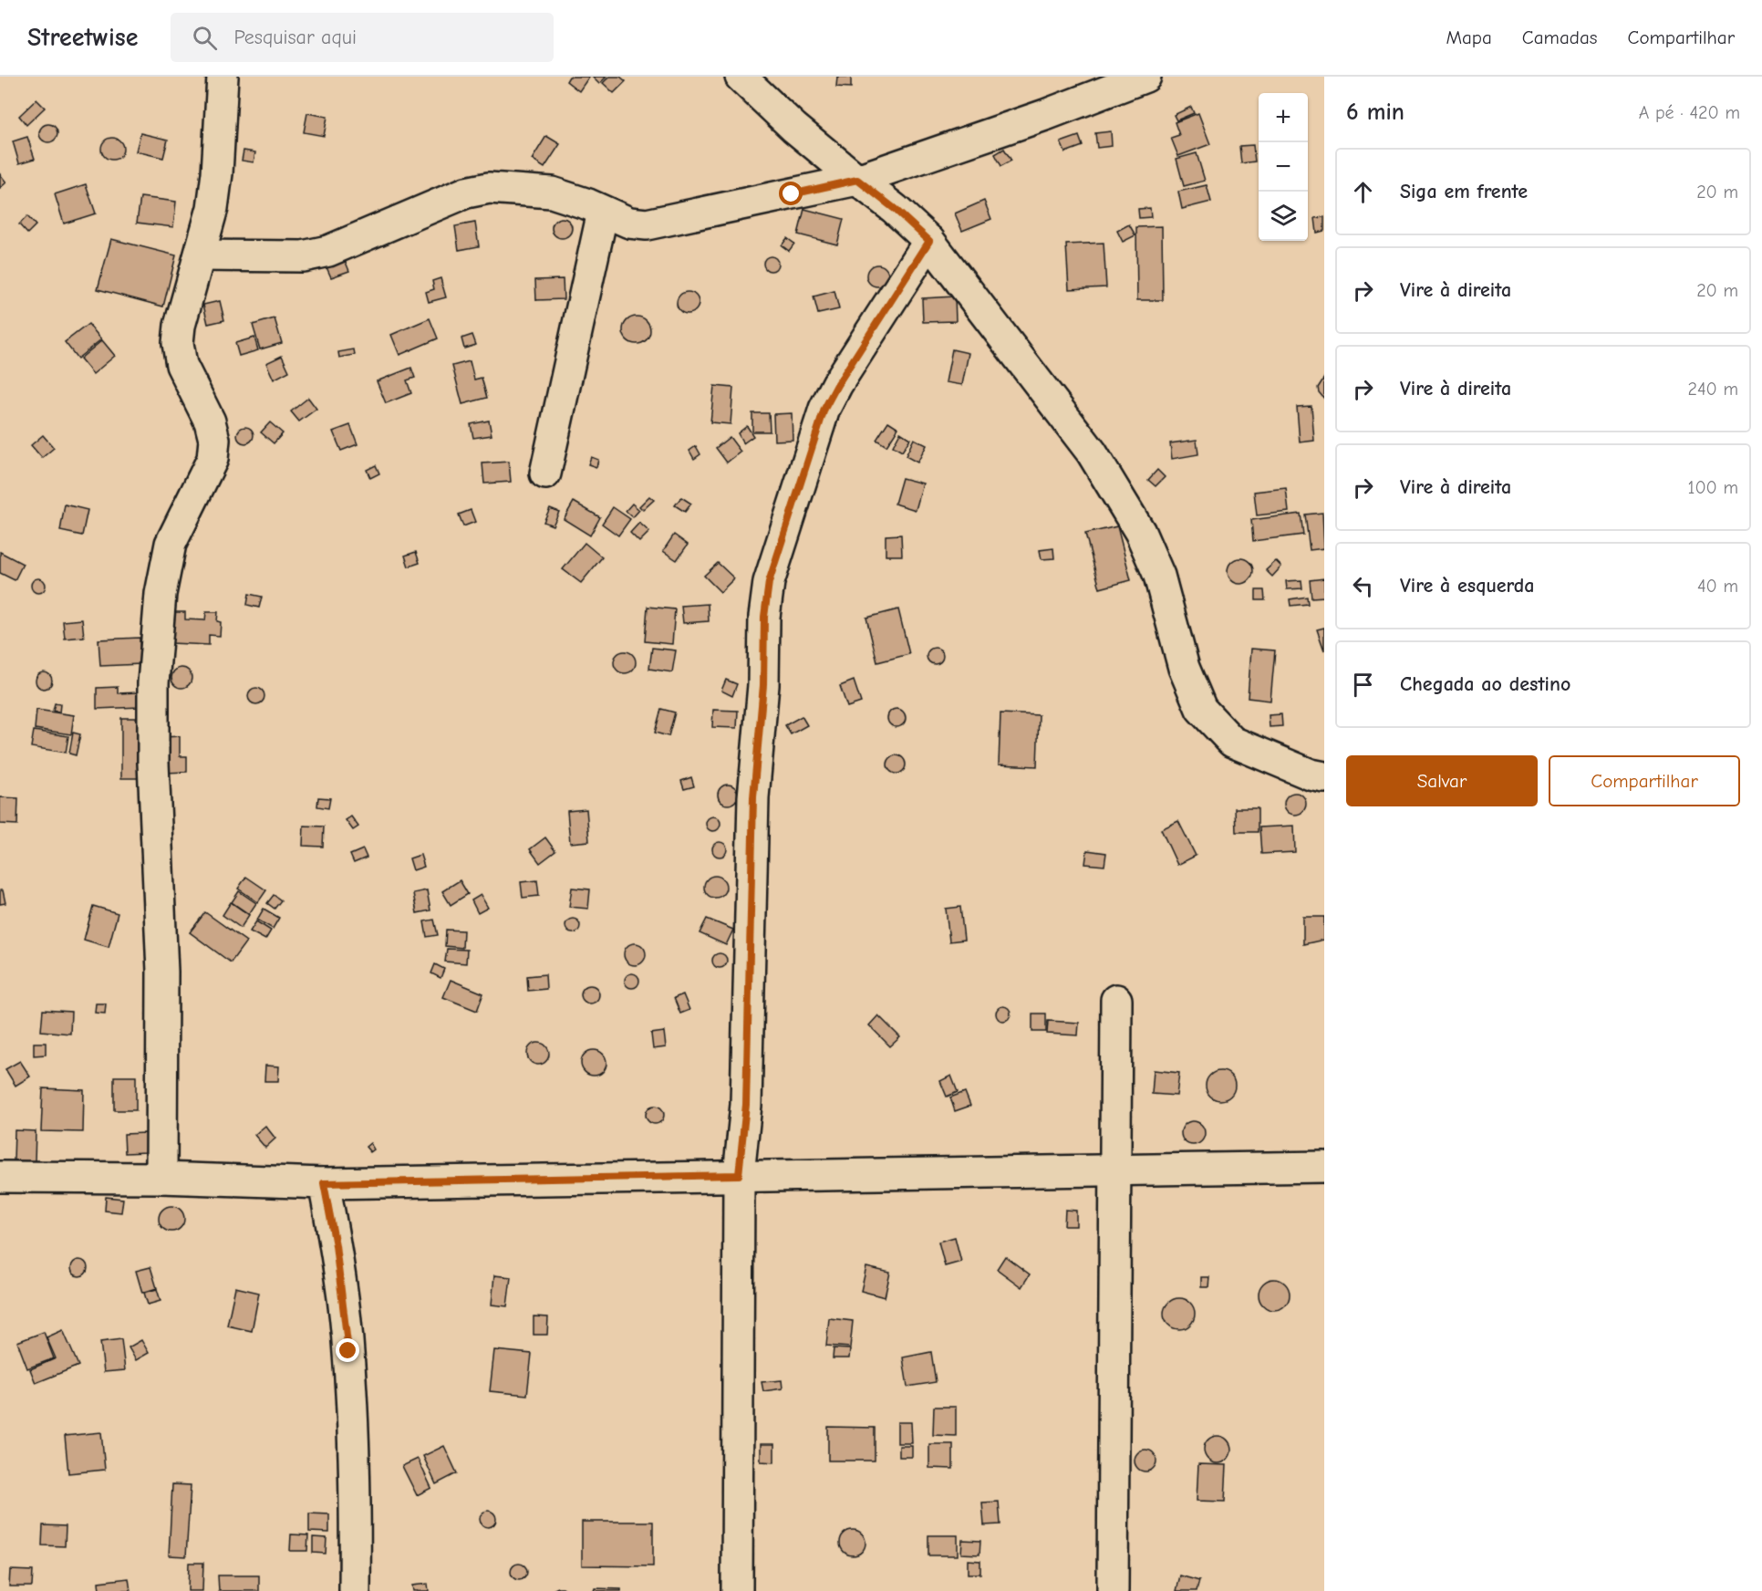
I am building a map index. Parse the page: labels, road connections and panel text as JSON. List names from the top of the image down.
{
  "page": {
    "header": "Streetwise",
    "search": "Pesquisar aqui",
    "nav": ["Mapa", "Camadas", "Compartilhar"],
    "heading": ["6 min", "A pé · 420 m"],
    "map_buttons": ["+", "−"],
    "list": [
      ["Siga em frente", "20 m"],
      ["Vire à direita", "20 m"],
      ["Vire à direita", "240 m"],
      ["Vire à direita", "100 m"],
      ["Vire à esquerda", "40 m"],
      "Chegada ao destino"
    ],
    "buttons": ["Salvar", "Compartilhar"]
  }
}
